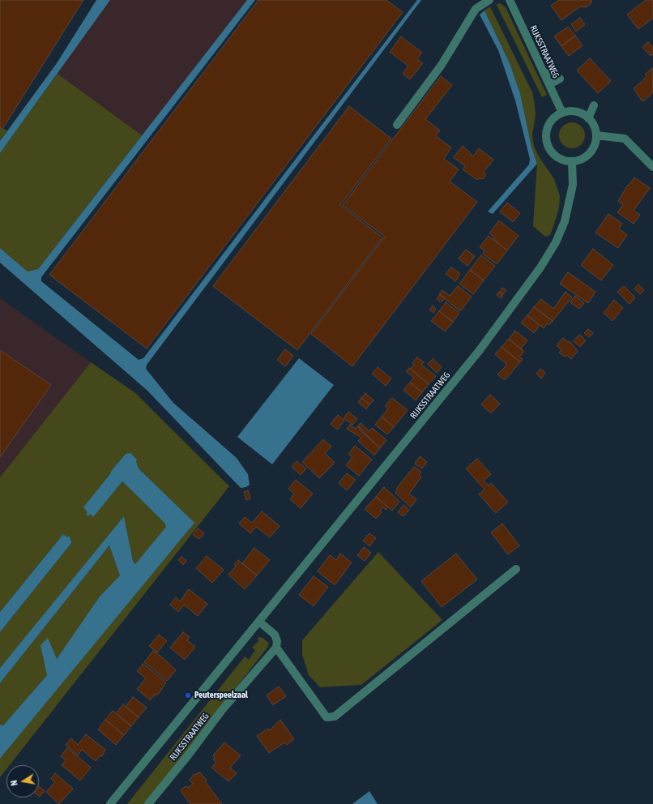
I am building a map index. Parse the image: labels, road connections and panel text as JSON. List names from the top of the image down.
{
  "streets": {
    "street": ["RIJKSSTRAATWEG"]
  },
  "places": ["Peuterspeelzaal"],
  "north": "left"
}
